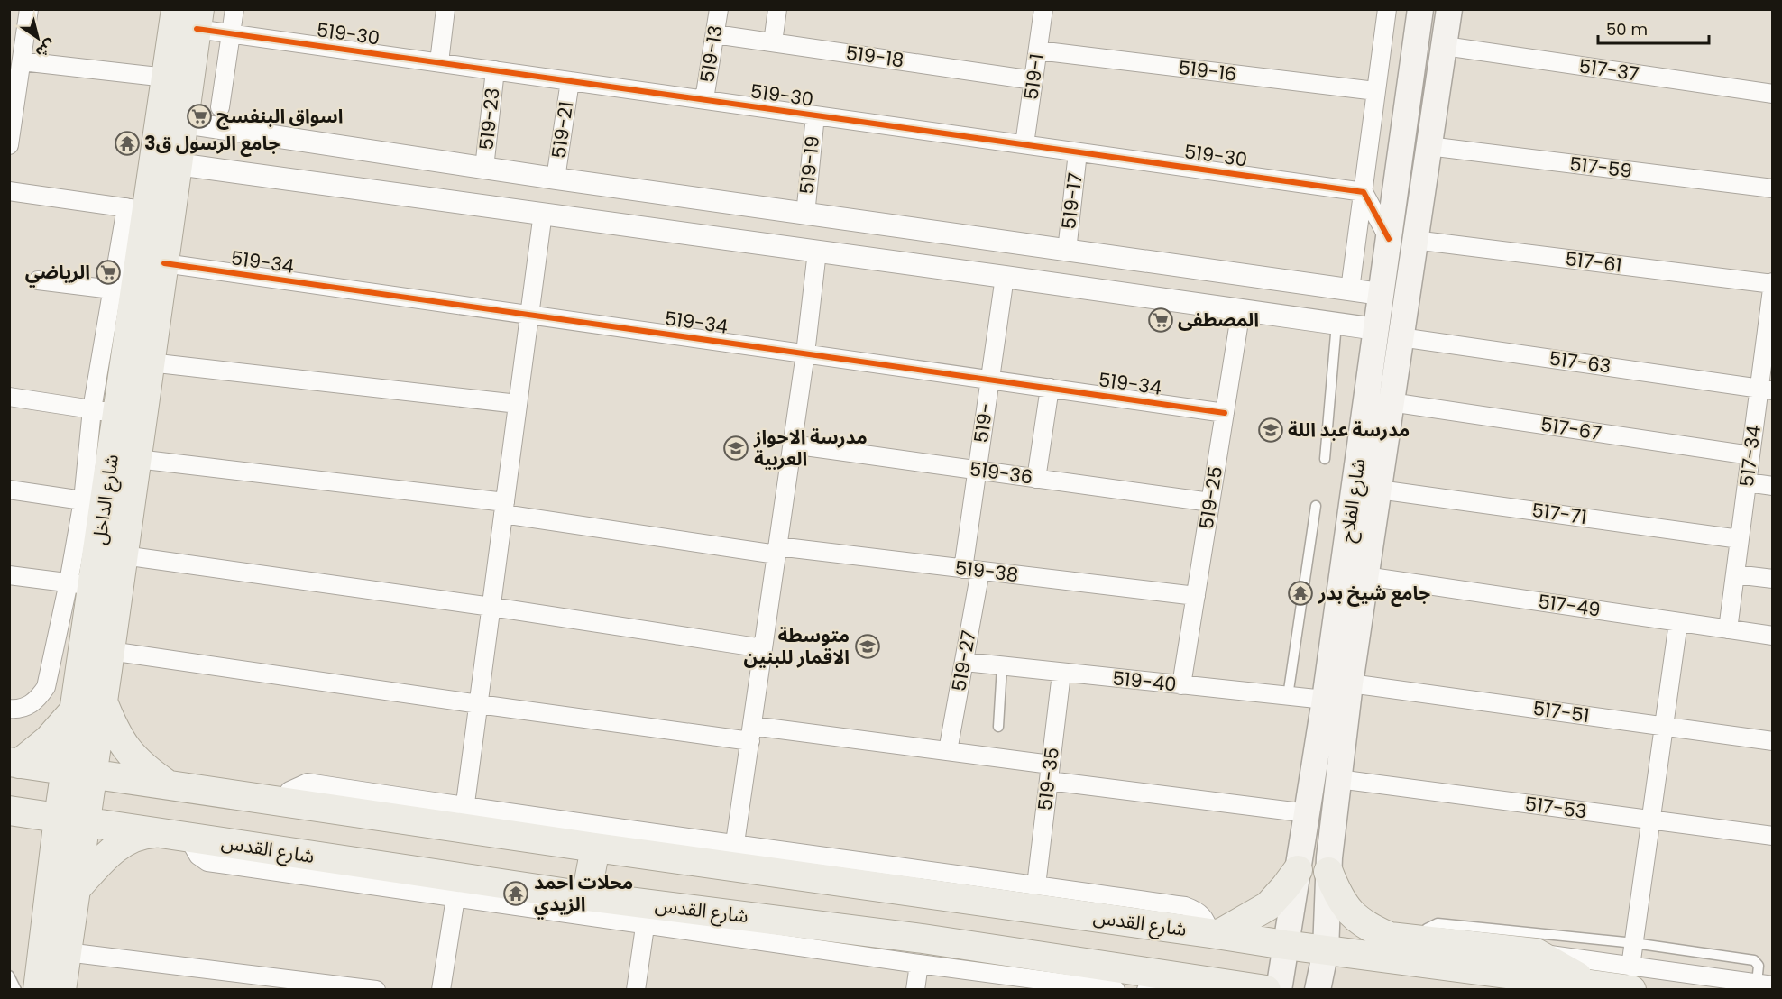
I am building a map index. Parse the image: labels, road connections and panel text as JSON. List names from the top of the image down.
{
  "streets": {
    "main road": ["شارع الداخل", "شارع الفلاح", "شارع القدس"],
    "street": [
      "519-30",
      "519-13",
      "519-18",
      "517-37",
      "519-16",
      "519-1",
      "519-23",
      "519-21",
      "519-19",
      "517-59",
      "519-17",
      "519-34",
      "517-61",
      "517-63",
      "519-",
      "517-67",
      "517-34",
      "519-36",
      "519-25",
      "517-71",
      "519-38",
      "517-49",
      "519-27",
      "519-40",
      "517-51",
      "519-35",
      "517-53"
    ]
  },
  "crossings": [
    ["519-30", "519-13"],
    ["519-30", "519-1"],
    ["519-30", "519-23"],
    ["519-30", "519-21"],
    ["519-30", "519-19"],
    ["519-30", "519-17"],
    ["519-30", "شارع الداخل"],
    ["519-13", "519-18"],
    ["519-18", "519-1"],
    ["517-37", "شارع الفلاح"],
    ["519-16", "519-1"],
    ["517-59", "شارع الفلاح"],
    ["519-34", "519-"],
    ["519-34", "519-25"],
    ["519-34", "شارع الداخل"],
    ["517-61", "517-34"],
    ["517-61", "شارع الفلاح"],
    ["517-63", "517-34"],
    ["517-63", "شارع الفلاح"],
    ["519-", "519-36"],
    ["519-", "519-38"],
    ["519-", "519-27"],
    ["517-67", "517-34"],
    ["517-67", "شارع الفلاح"],
    ["517-34", "517-71"],
    ["517-34", "517-49"],
    ["519-36", "519-25"],
    ["519-25", "519-38"],
    ["519-25", "519-40"],
    ["شارع الداخل", "519-38"],
    ["شارع الداخل", "شارع القدس"],
    ["شارع الفلاح", "517-71"],
    ["شارع الفلاح", "517-49"],
    ["شارع الفلاح", "519-40"],
    ["شارع الفلاح", "517-51"],
    ["شارع الفلاح", "517-53"],
    ["شارع الفلاح", "شارع القدس"],
    ["519-38", "519-27"],
    ["519-27", "519-40"],
    ["519-40", "519-35"]
  ],
  "places": {
    "supermarket": ["اسواق البنفسج", "الرياضي", "المصطفى"],
    "temple": ["جامع الرسول ق3", "جامع شيخ بدر", "محلات احمد الزيدي"],
    "school or university": ["مدرسة عبد اللة", "مدرسة الاحواز العربية", "متوسطة الاقمار للبنين"]
  },
  "scale_bar": "50 m",
  "north": "bottom right"
}
